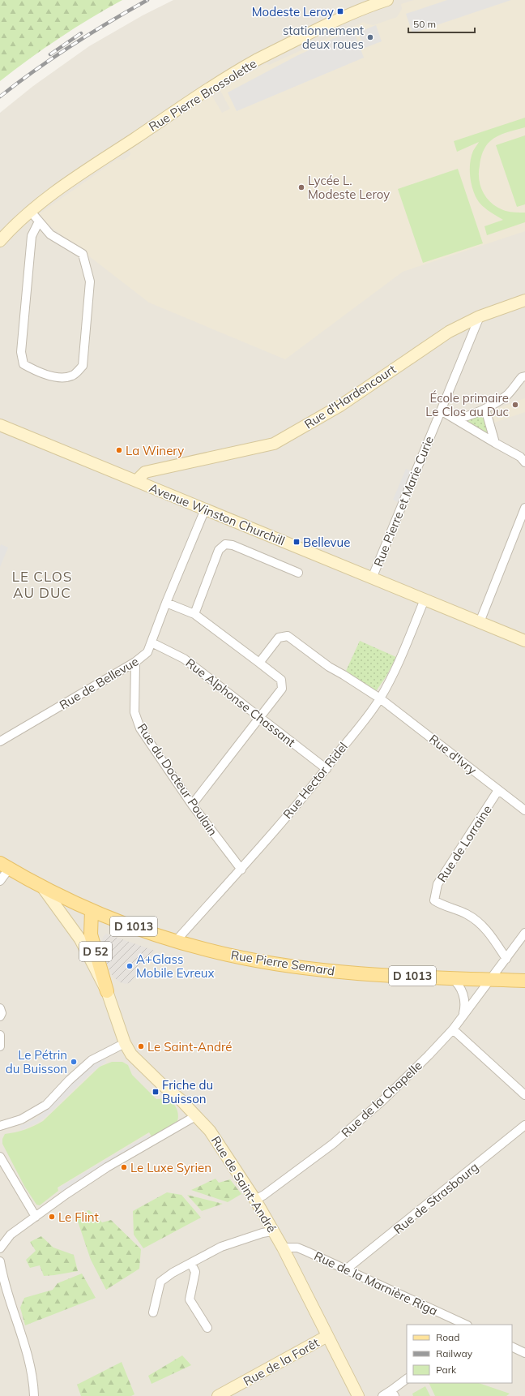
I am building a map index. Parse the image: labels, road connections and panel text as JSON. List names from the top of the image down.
{
  "streets": {
    "main road": [
      "Rue Pierre Brossolette",
      "Rue d'Hardencourt",
      "Avenue Winston Churchill",
      "D 1013",
      "D 52",
      "Rue Pierre Semard",
      "Rue de Saint-André",
      "Rue de la Forêt"
    ],
    "street": [
      "Rue Pierre et Marie Curie",
      "Rue de Bellevue",
      "Rue Alphonse Chassant",
      "Rue d'Ivry",
      "Rue du Docteur Poulain",
      "Rue Hector Ridel",
      "Rue de Lorraine",
      "Rue de la Chapelle",
      "Rue de Strasbourg",
      "Rue de la Marnière Riga"
    ]
  },
  "crossings": [
    ["Rue d'Hardencourt", "Rue Pierre et Marie Curie"],
    ["Rue d'Hardencourt", "Avenue Winston Churchill"],
    ["Rue Pierre et Marie Curie", "Avenue Winston Churchill"],
    ["Avenue Winston Churchill", "Rue de Bellevue"],
    ["Avenue Winston Churchill", "Rue Hector Ridel"],
    ["Rue de Bellevue", "Rue Alphonse Chassant"],
    ["Rue de Bellevue", "Rue du Docteur Poulain"],
    ["Rue Alphonse Chassant", "Rue Hector Ridel"],
    ["Rue d'Ivry", "Rue Hector Ridel"],
    ["Rue d'Ivry", "Rue de Lorraine"],
    ["Rue du Docteur Poulain", "Rue Hector Ridel"],
    ["Rue Hector Ridel", "Rue Pierre Semard"],
    ["Rue de Lorraine", "Rue de la Chapelle"],
    ["D 52", "Rue Pierre Semard"],
    ["D 52", "Rue de Saint-André"],
    ["Rue Pierre Semard", "Rue de la Chapelle"],
    ["Rue de la Chapelle", "Rue de Saint-André"],
    ["Rue de Saint-André", "Rue de la Marnière Riga"],
    ["Rue de Saint-André", "Rue de la Forêt"],
    ["Rue de Strasbourg", "Rue de la Marnière Riga"]
  ],
  "districts": ["LE CLOS AU DUC"],
  "places": {
    "transit": ["Modeste Leroy", "Bellevue", "Friche du Buisson"],
    "other": [
      "stationnement deux roues",
      "Lycée L. Modeste Leroy",
      "École primaire Le Clos au Duc",
      "La Winery",
      "A+Glass Mobile Evreux",
      "Le Saint-André",
      "Le Pétrin du Buisson",
      "Le Luxe Syrien",
      "Le Flint"
    ]
  },
  "legend": ["Road", "Railway", "Park"],
  "scale_bar": "50 m"
}
